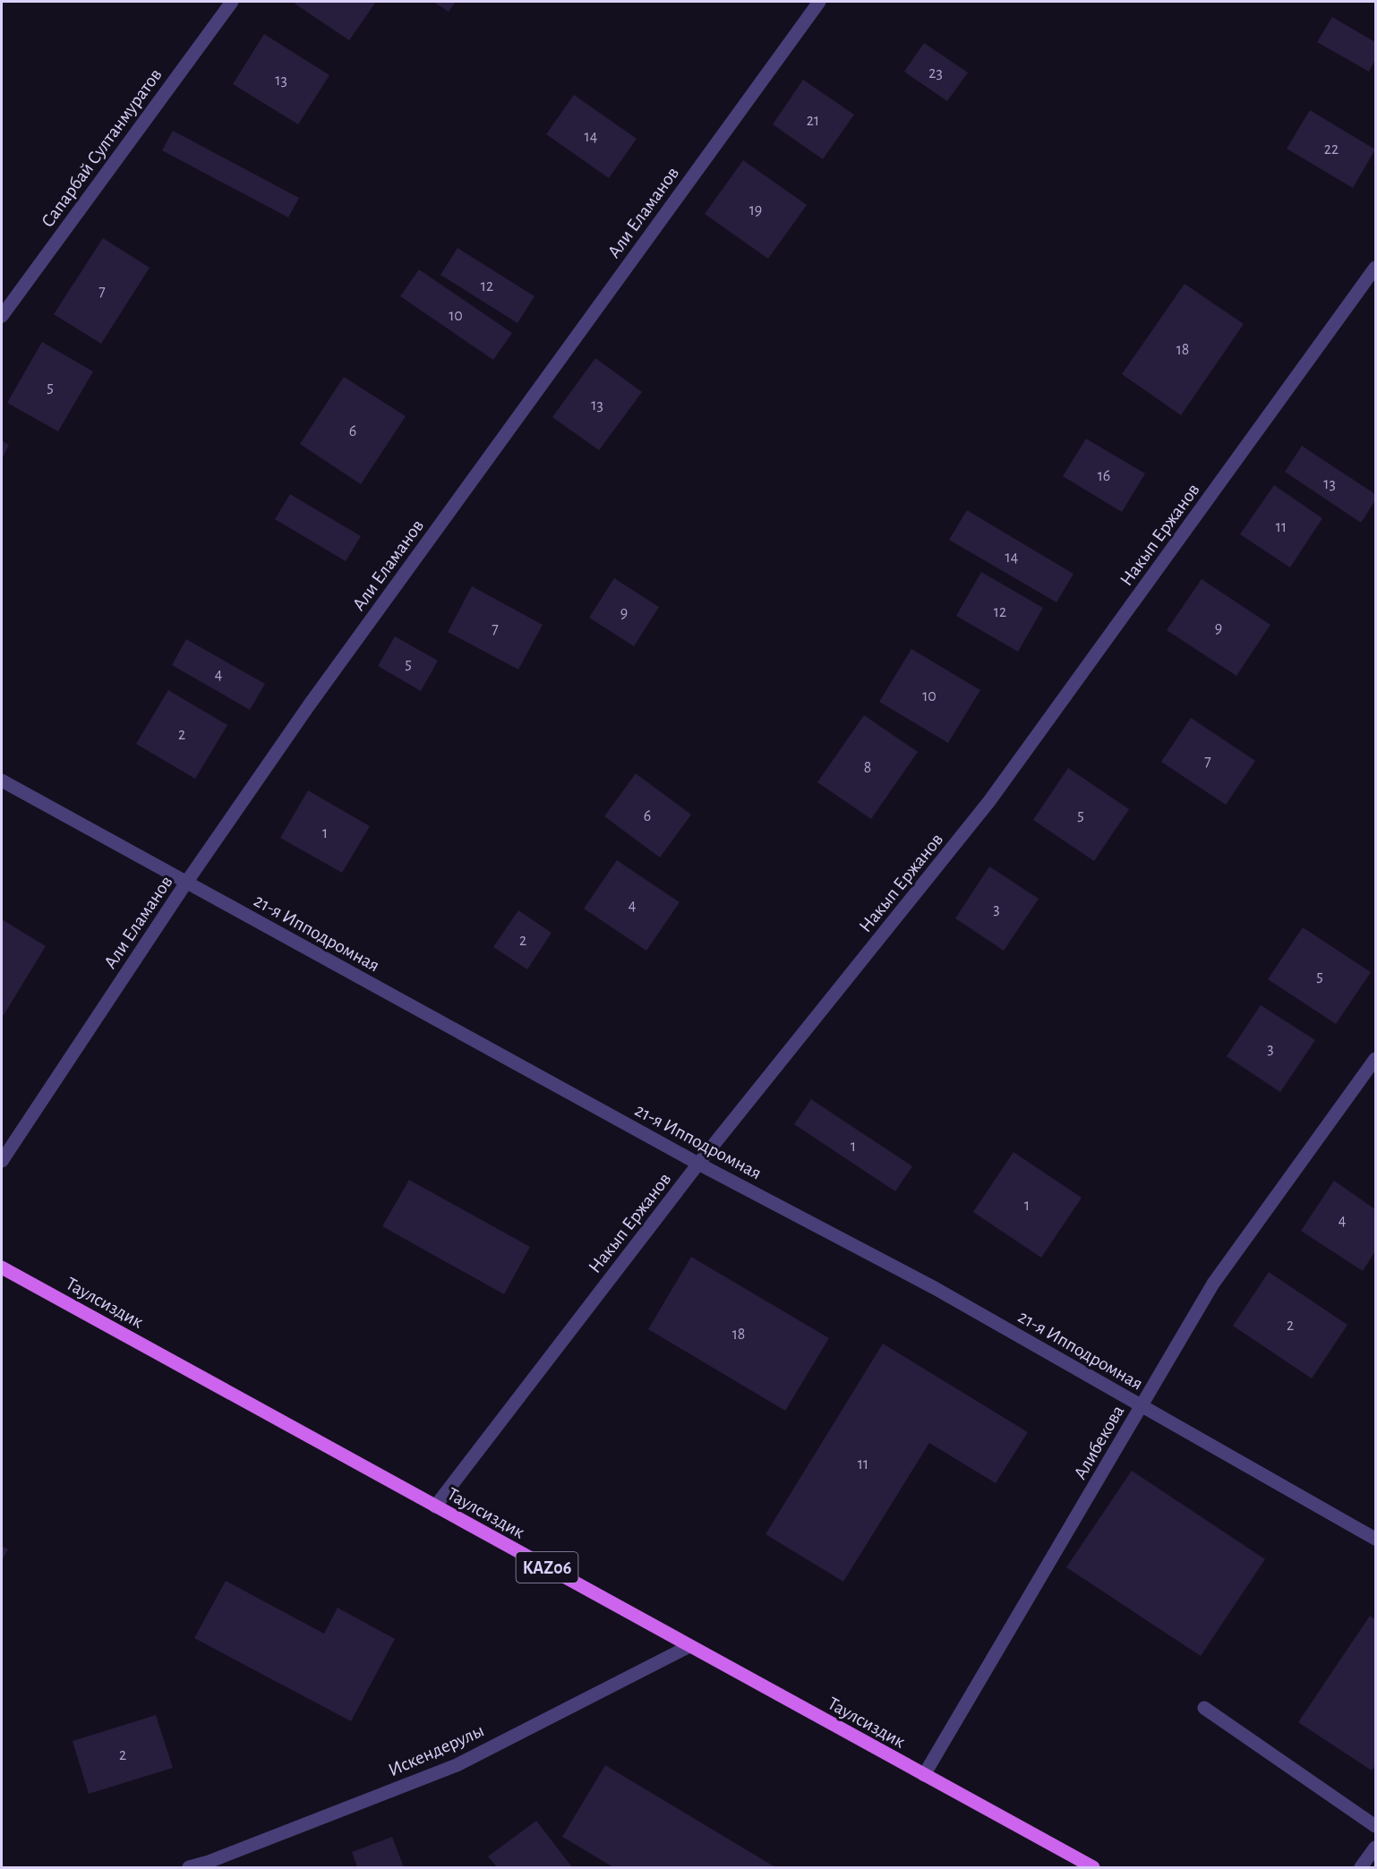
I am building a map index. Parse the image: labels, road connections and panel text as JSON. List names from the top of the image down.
{
  "streets": {
    "main road": ["Таулсиздик", "KAZ06"],
    "street": [
      "Сапарбай Султанмуратов",
      "Али Еламанов",
      "Накып Ержанов",
      "21-я Ипподромная",
      "Алибекова",
      "Искендерулы"
    ]
  },
  "crossings": [
    ["Али Еламанов", "21-я Ипподромная"],
    ["Накып Ержанов", "21-я Ипподромная"],
    ["Накып Ержанов", "Таулсиздик"],
    ["21-я Ипподромная", "Алибекова"],
    ["Таулсиздик", "Алибекова"],
    ["Таулсиздик", "Искендерулы"]
  ],
  "house_numbers": [
    "23",
    "13",
    "21",
    "14",
    "22",
    "19",
    "12",
    "7",
    "10",
    "18",
    "5",
    "13",
    "6",
    "16",
    "13",
    "11",
    "14",
    "12",
    "9",
    "9",
    "7",
    "5",
    "4",
    "10",
    "2",
    "7",
    "8",
    "5",
    "6",
    "1",
    "4",
    "3",
    "2",
    "5",
    "3",
    "1",
    "1",
    "4",
    "2",
    "18",
    "11",
    "2"
  ]
}
